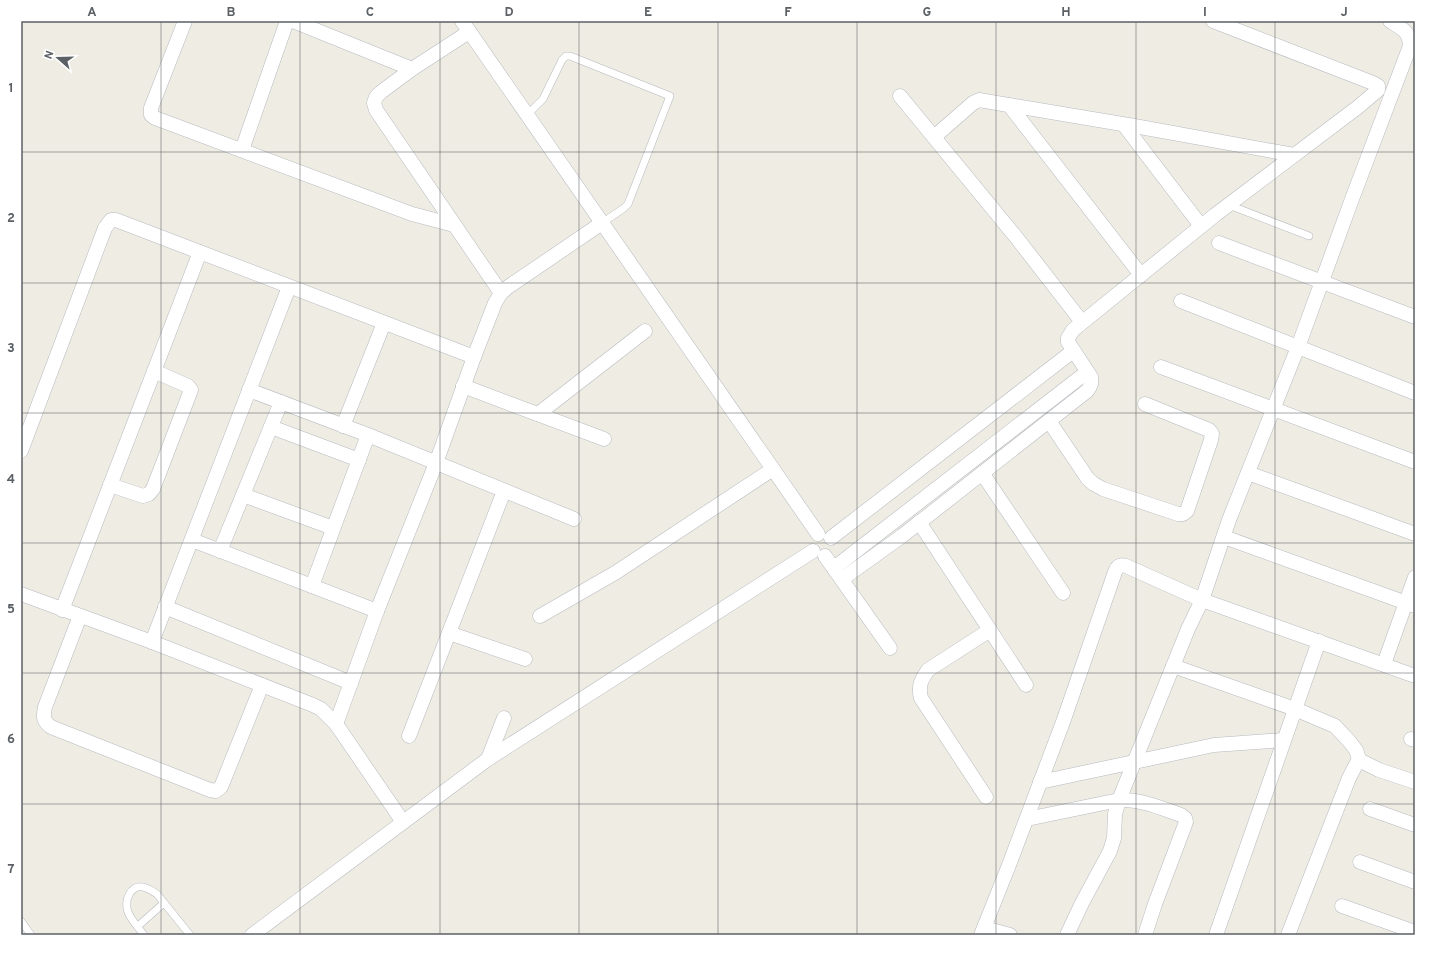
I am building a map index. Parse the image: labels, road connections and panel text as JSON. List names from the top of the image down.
{
  "north": "left",
  "grid": {
    "columns": [
      "A",
      "B",
      "C",
      "D",
      "E",
      "F",
      "G",
      "H",
      "I",
      "J"
    ],
    "rows": [
      "1",
      "2",
      "3",
      "4",
      "5",
      "6",
      "7"
    ]
  }
}
